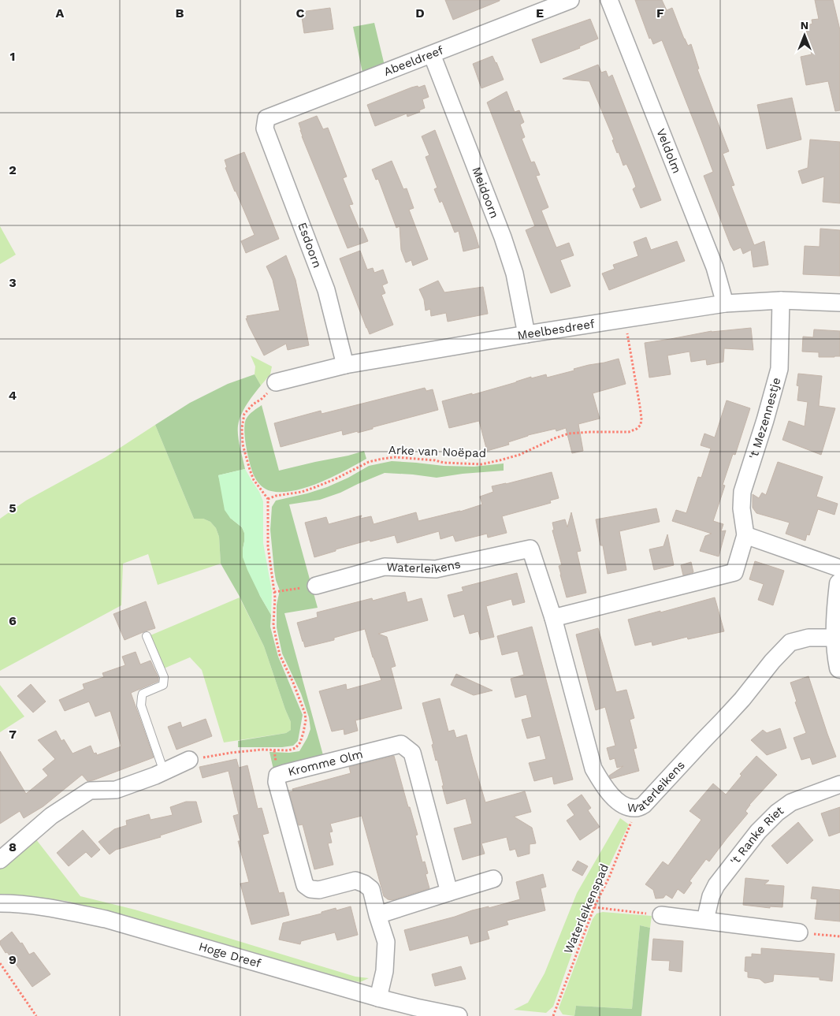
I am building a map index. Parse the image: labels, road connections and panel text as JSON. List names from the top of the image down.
{
  "streets": {
    "street": [
      "Abeeldreef",
      "Veldolm",
      "Meidoorn",
      "Esdoorn",
      "Meelbesdreef",
      "'t Mezennestje",
      "Waterleikens",
      "Kromme Olm",
      "'t Ranke Riet",
      "Hoge Dreef"
    ],
    "path": ["Arke van Noëpad", "Waterleikenspad"]
  },
  "crossings": [
    ["Abeeldreef", "Meidoorn"],
    ["Abeeldreef", "Esdoorn"],
    ["Veldolm", "Meelbesdreef"],
    ["Meidoorn", "Meelbesdreef"],
    ["Esdoorn", "Meelbesdreef"],
    ["Meelbesdreef", "'t Mezennestje"],
    ["Meelbesdreef", "Arke van Noëpad"],
    ["Waterleikens", "Waterleikenspad"],
    ["Kromme Olm", "Hoge Dreef"]
  ],
  "north": "top",
  "grid": {
    "columns": [
      "A",
      "B",
      "C",
      "D",
      "E",
      "F"
    ],
    "rows": [
      "1",
      "2",
      "3",
      "4",
      "5",
      "6",
      "7",
      "8",
      "9"
    ]
  }
}
